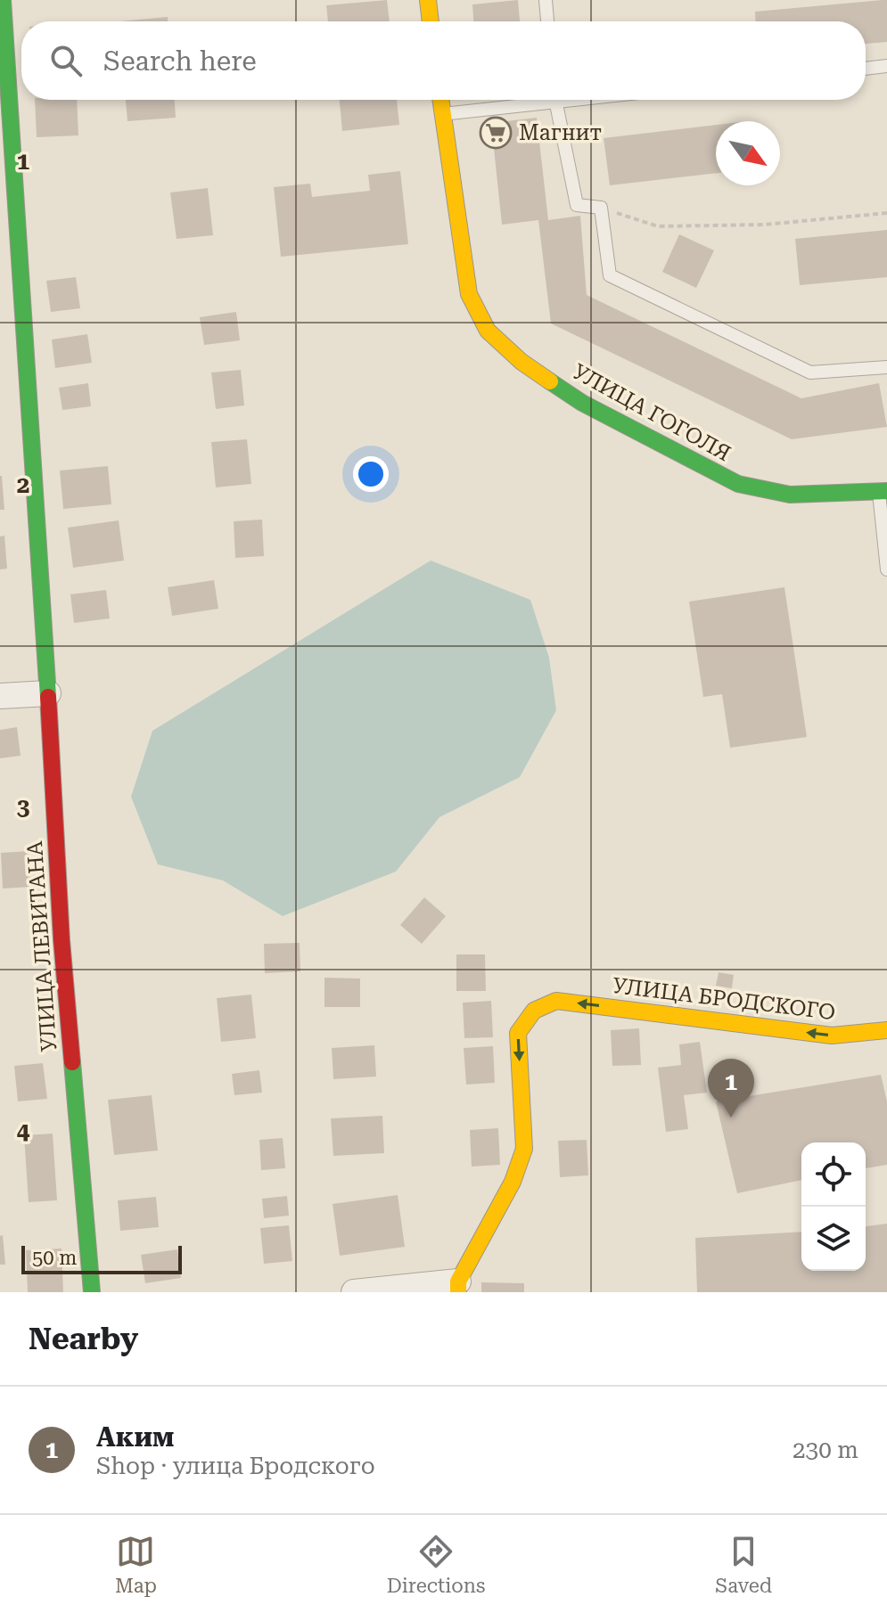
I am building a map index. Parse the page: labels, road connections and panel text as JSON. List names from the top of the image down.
{
  "streets": {
    "street": ["УЛИЦА ГОГОЛЯ", "УЛИЦА ЛЕВИТАНА", "УЛИЦА БРОДСКОГО"]
  },
  "places": {
    "supermarket": ["Магнит"]
  },
  "scale_bar": "50 m",
  "north": "bottom right",
  "page": {
    "search": "Search here",
    "pins": "1",
    "scale": "50 m",
    "heading": "Nearby",
    "list": [
      {
        "mark": "1",
        "name": "Аким",
        "note": "Shop · улица Бродского",
        "value": "230 m"
      }
    ],
    "nav": ["Map", "Directions", "Saved"]
  },
  "grid": {
    "rows": [
      "1",
      "2",
      "3",
      "4"
    ]
  }
}
